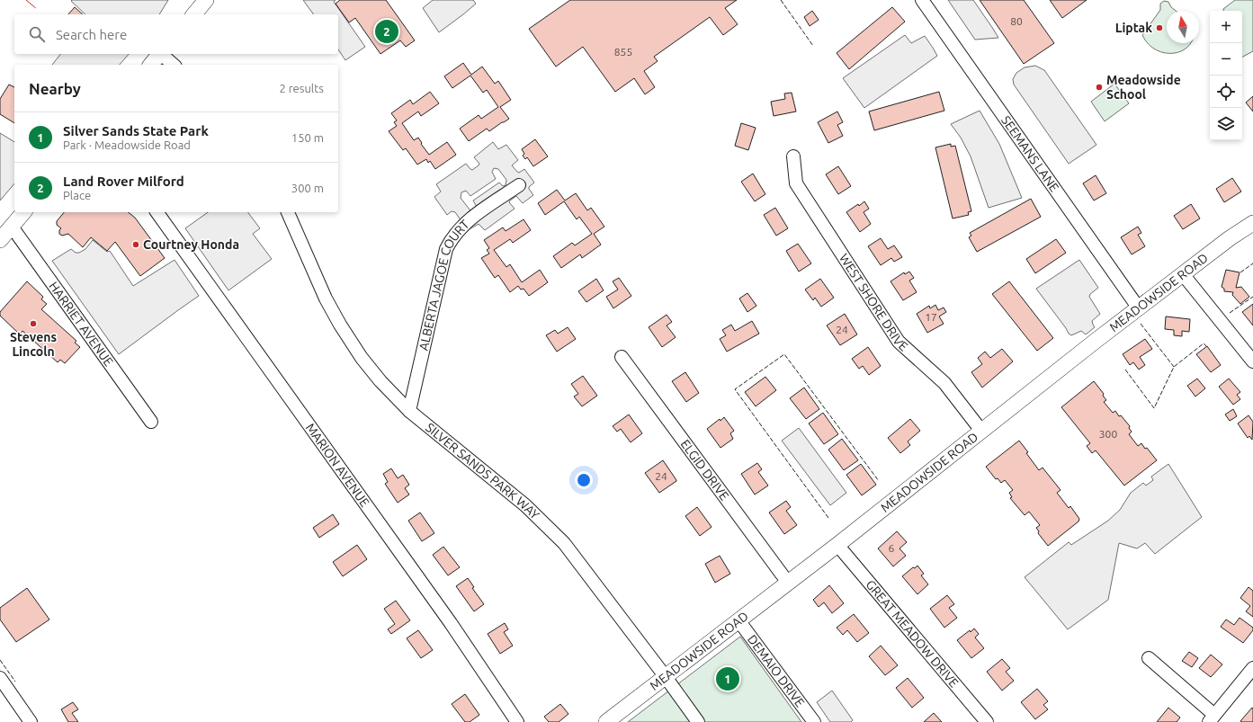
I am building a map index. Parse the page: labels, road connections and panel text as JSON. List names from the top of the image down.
{
  "streets": {
    "main road": ["MEADOWSIDE ROAD"],
    "street": [
      "SEEMANS LANE",
      "ALBERTA JAGOE COURT",
      "WEST SHORE DRIVE",
      "HARRIET AVENUE",
      "MARION AVENUE",
      "ELGID DRIVE",
      "SILVER SANDS PARK WAY",
      "GREAT MEADOW DRIVE",
      "DEMAIO DRIVE"
    ]
  },
  "crossings": [
    ["SEEMANS LANE", "MEADOWSIDE ROAD"],
    ["ALBERTA JAGOE COURT", "SILVER SANDS PARK WAY"],
    ["MEADOWSIDE ROAD", "WEST SHORE DRIVE"],
    ["MEADOWSIDE ROAD", "ELGID DRIVE"],
    ["MEADOWSIDE ROAD", "SILVER SANDS PARK WAY"],
    ["MEADOWSIDE ROAD", "GREAT MEADOW DRIVE"],
    ["MEADOWSIDE ROAD", "DEMAIO DRIVE"]
  ],
  "places": [
    "Liptak",
    "Meadowside School",
    "Courtney Honda",
    "Stevens Lincoln"
  ],
  "house_numbers": [
    "80",
    "855",
    "17",
    "24",
    "300",
    "24",
    "6"
  ],
  "north": "top",
  "page": {
    "map_buttons": ["+", "−"],
    "search": "Search here",
    "pins": ["2", "1"],
    "heading": ["Nearby", "2 results"],
    "list": [
      {
        "mark": "1",
        "name": "Silver Sands State Park",
        "note": "Park · Meadowside Road",
        "value": "150 m"
      },
      {
        "mark": "2",
        "name": "Land Rover Milford",
        "note": "Place",
        "value": "300 m"
      }
    ]
  }
}
